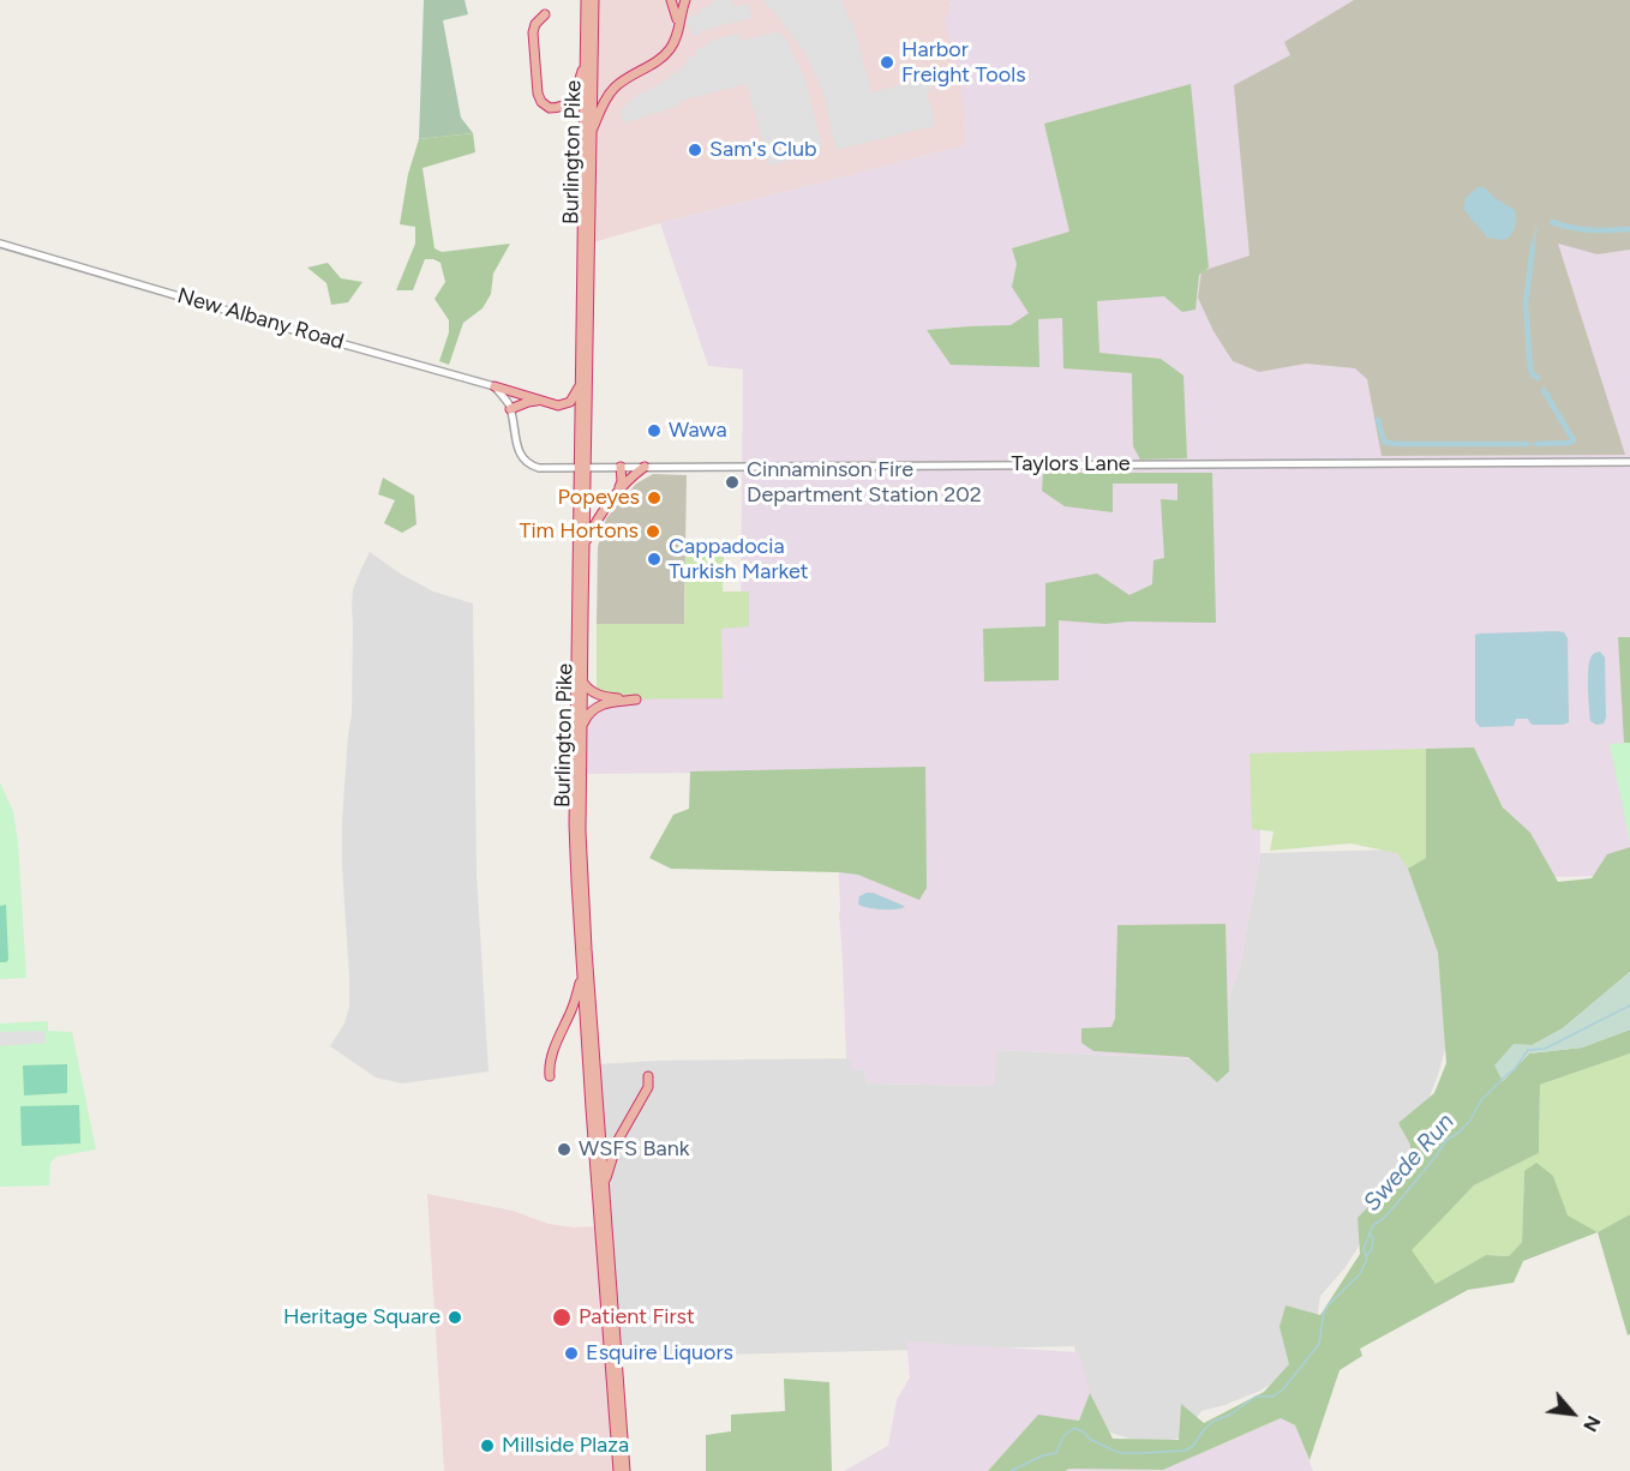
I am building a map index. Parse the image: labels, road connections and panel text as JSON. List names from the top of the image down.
{
  "streets": {
    "highway": ["Burlington Pike"],
    "street": ["New Albany Road", "Taylors Lane"]
  },
  "crossings": [
    ["Burlington Pike", "Taylors Lane"]
  ],
  "water": ["Swede Run"],
  "places": [
    "Harbor Freight Tools",
    "Sam's Club",
    "Wawa",
    "Cinnaminson Fire Department Station 202",
    "Popeyes",
    "Tim Hortons",
    "Cappadocia Turkish Market",
    "WSFS Bank",
    "Heritage Square",
    "Patient First",
    "Esquire Liquors",
    "Millside Plaza"
  ],
  "north": "bottom right"
}
